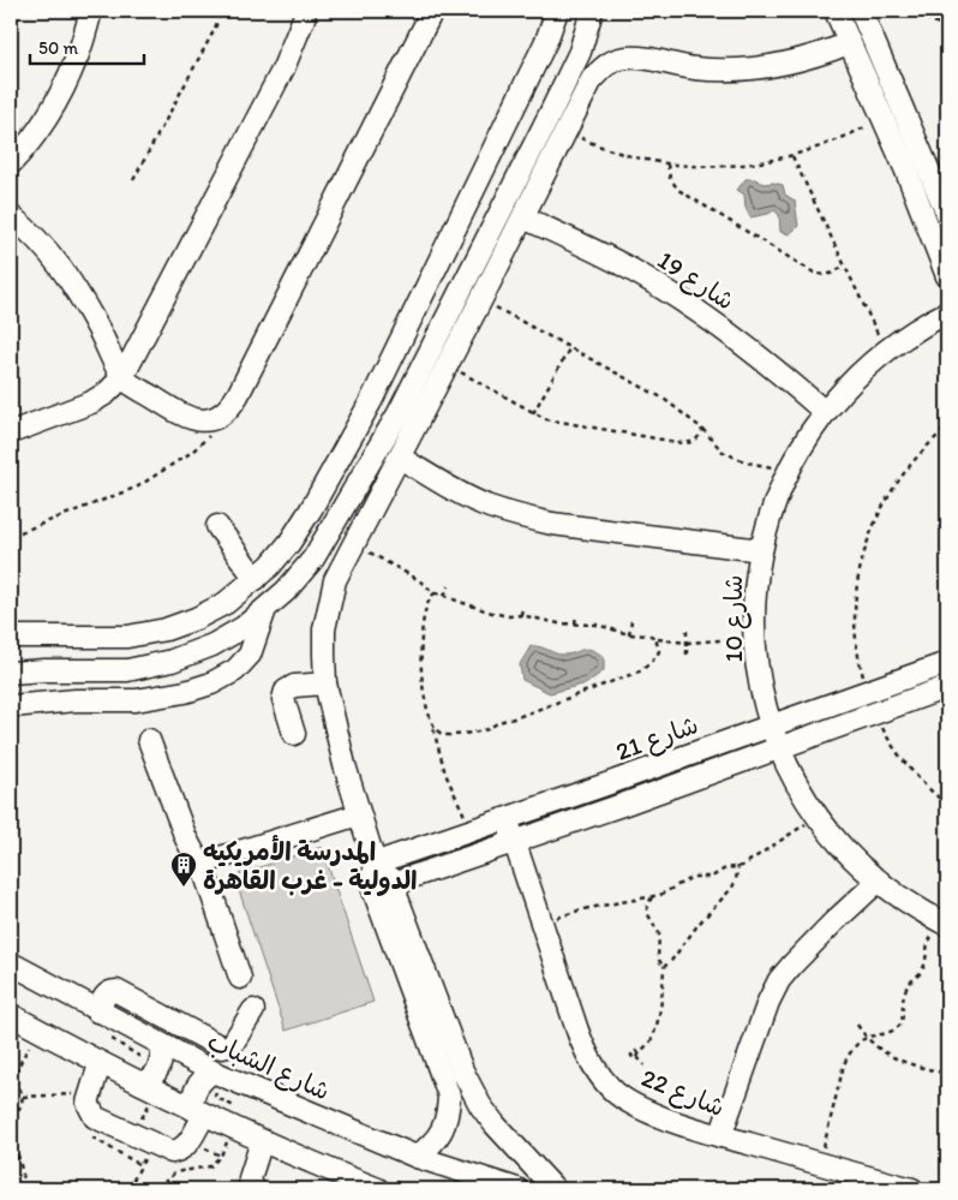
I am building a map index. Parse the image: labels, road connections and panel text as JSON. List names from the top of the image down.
{
  "streets": {
    "street": [
      "شارع 19",
      "شارع 10",
      "شارع 21",
      "شارع الشباب",
      "شارع 22"
    ]
  },
  "crossings": [
    ["شارع 19", "شارع 10"],
    ["شارع 10", "شارع 21"],
    ["شارع 21", "شارع 22"]
  ],
  "places": {
    "building": ["المدرسة الأمريكيه الدولية - غرب القاهرة"]
  },
  "scale_bar": "50 m"
}
